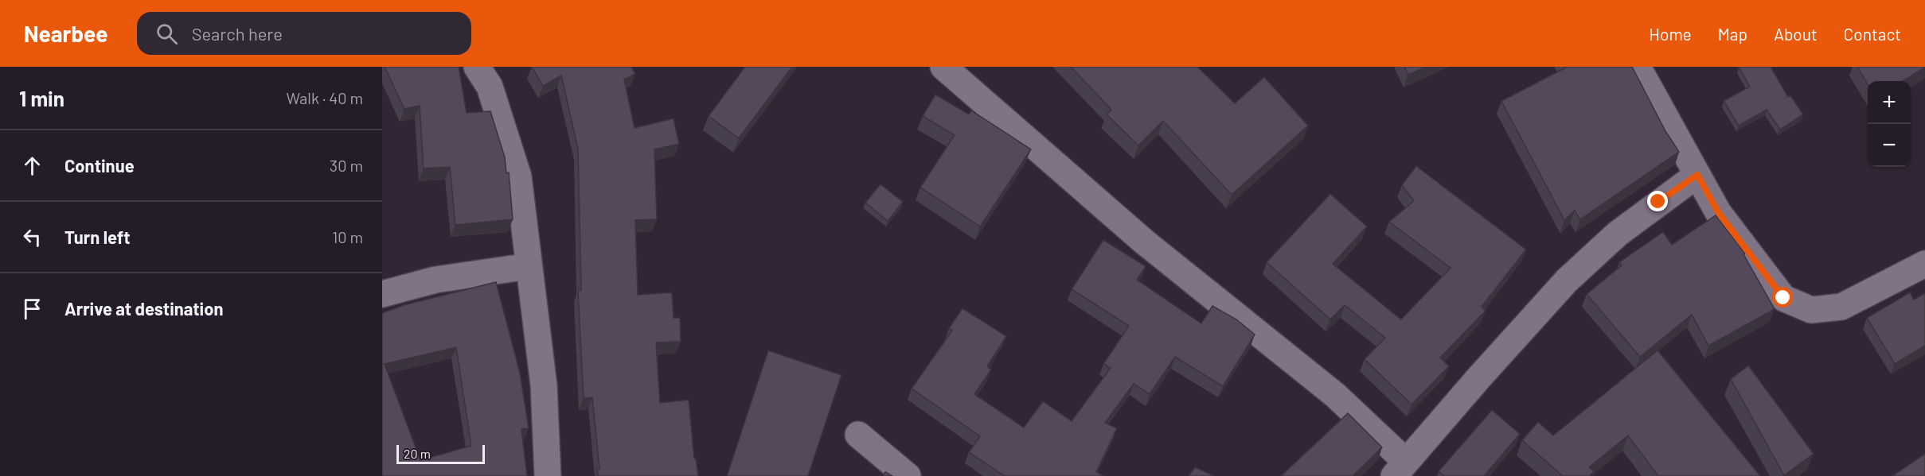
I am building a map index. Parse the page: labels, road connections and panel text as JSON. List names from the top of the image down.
{
  "scale_bar": "20 m",
  "page": {
    "header": "Nearbee",
    "search": "Search here",
    "nav": [
      "Home",
      "Map",
      "About",
      "Contact"
    ],
    "heading": ["1 min", "Walk · 40 m"],
    "map_buttons": ["+", "−"],
    "list": [
      ["Continue", "30 m"],
      ["Turn left", "10 m"],
      "Arrive at destination"
    ],
    "scale": "20 m"
  }
}
